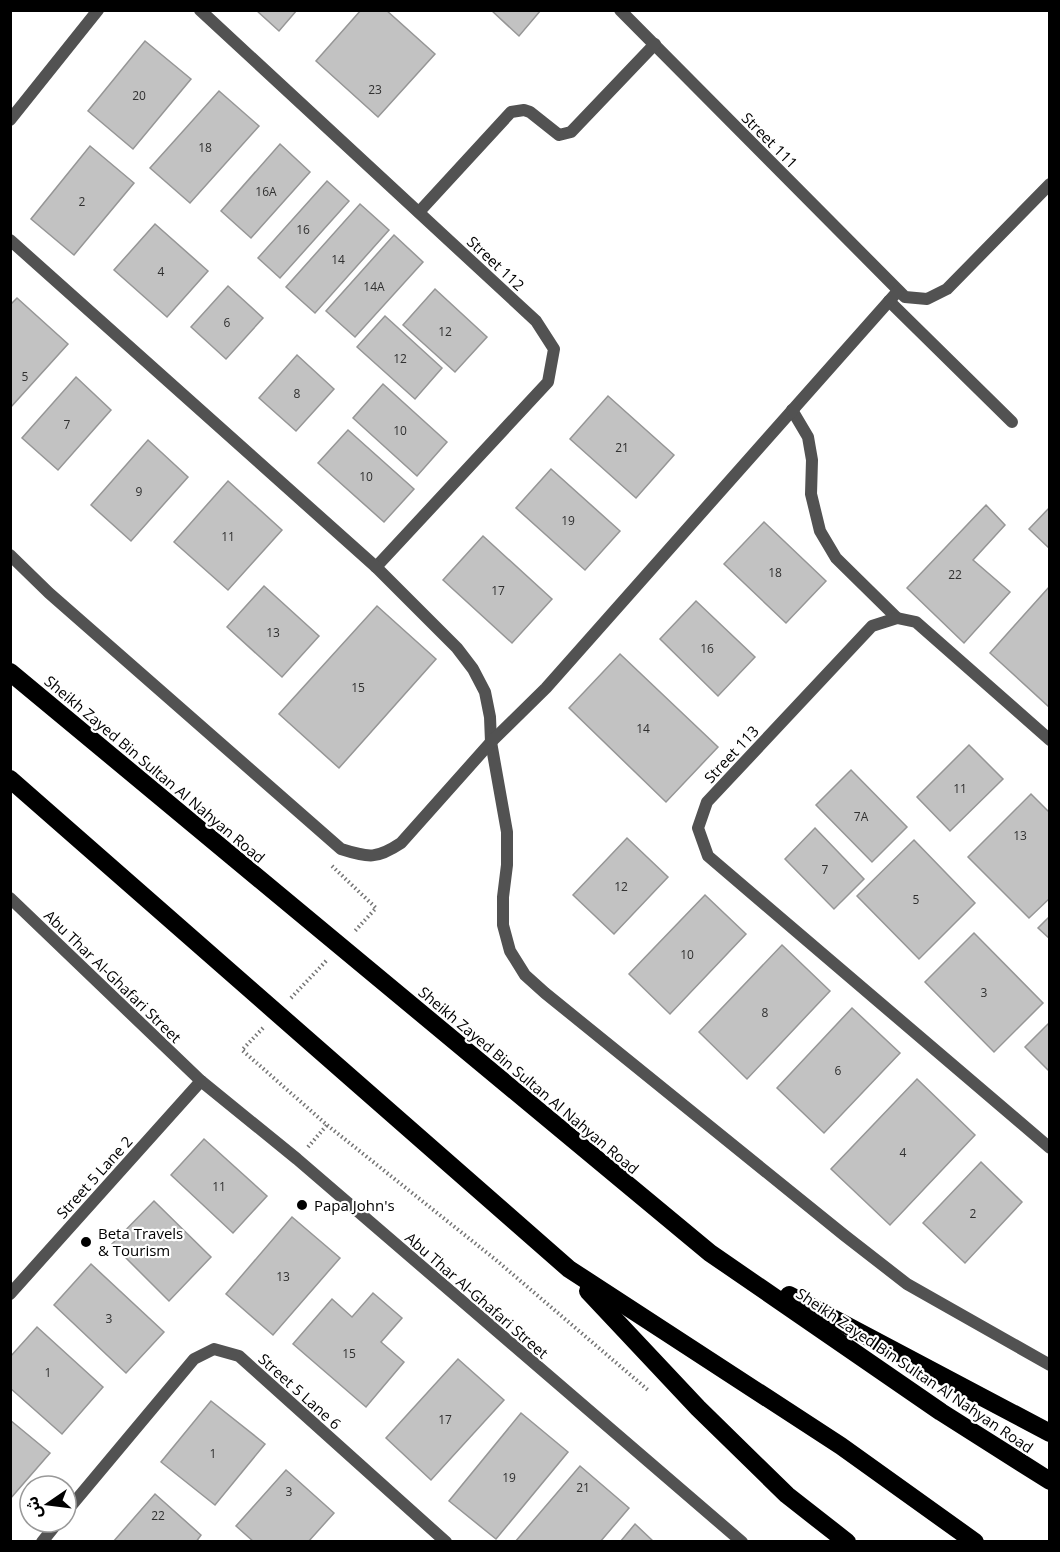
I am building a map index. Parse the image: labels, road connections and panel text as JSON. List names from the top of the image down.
{
  "streets": {
    "highway": ["Sheikh Zayed Bin Sultan Al Nahyan Road"],
    "street": [
      "Street 111",
      "Street 112",
      "Street 113",
      "Abu Thar Al-Ghafari Street",
      "Street 5 Lane 2",
      "Street 5 Lane 6"
    ]
  },
  "crossings": [
    ["Abu Thar Al-Ghafari Street", "Street 5 Lane 2"]
  ],
  "places": ["Papa John's", "Beta Travels & Tourism"],
  "house_numbers": [
    "23",
    "20",
    "18",
    "16A",
    "2",
    "16",
    "14",
    "4",
    "14A",
    "6",
    "12",
    "12",
    "5",
    "8",
    "7",
    "10",
    "21",
    "10",
    "9",
    "19",
    "11",
    "18",
    "22",
    "17",
    "13",
    "16",
    "15",
    "14",
    "11",
    "7A",
    "13",
    "7",
    "12",
    "5",
    "10",
    "3",
    "8",
    "6",
    "4",
    "11",
    "2",
    "13",
    "3",
    "15",
    "1",
    "17",
    "1",
    "19",
    "21",
    "3",
    "22"
  ],
  "north": "left"
}
